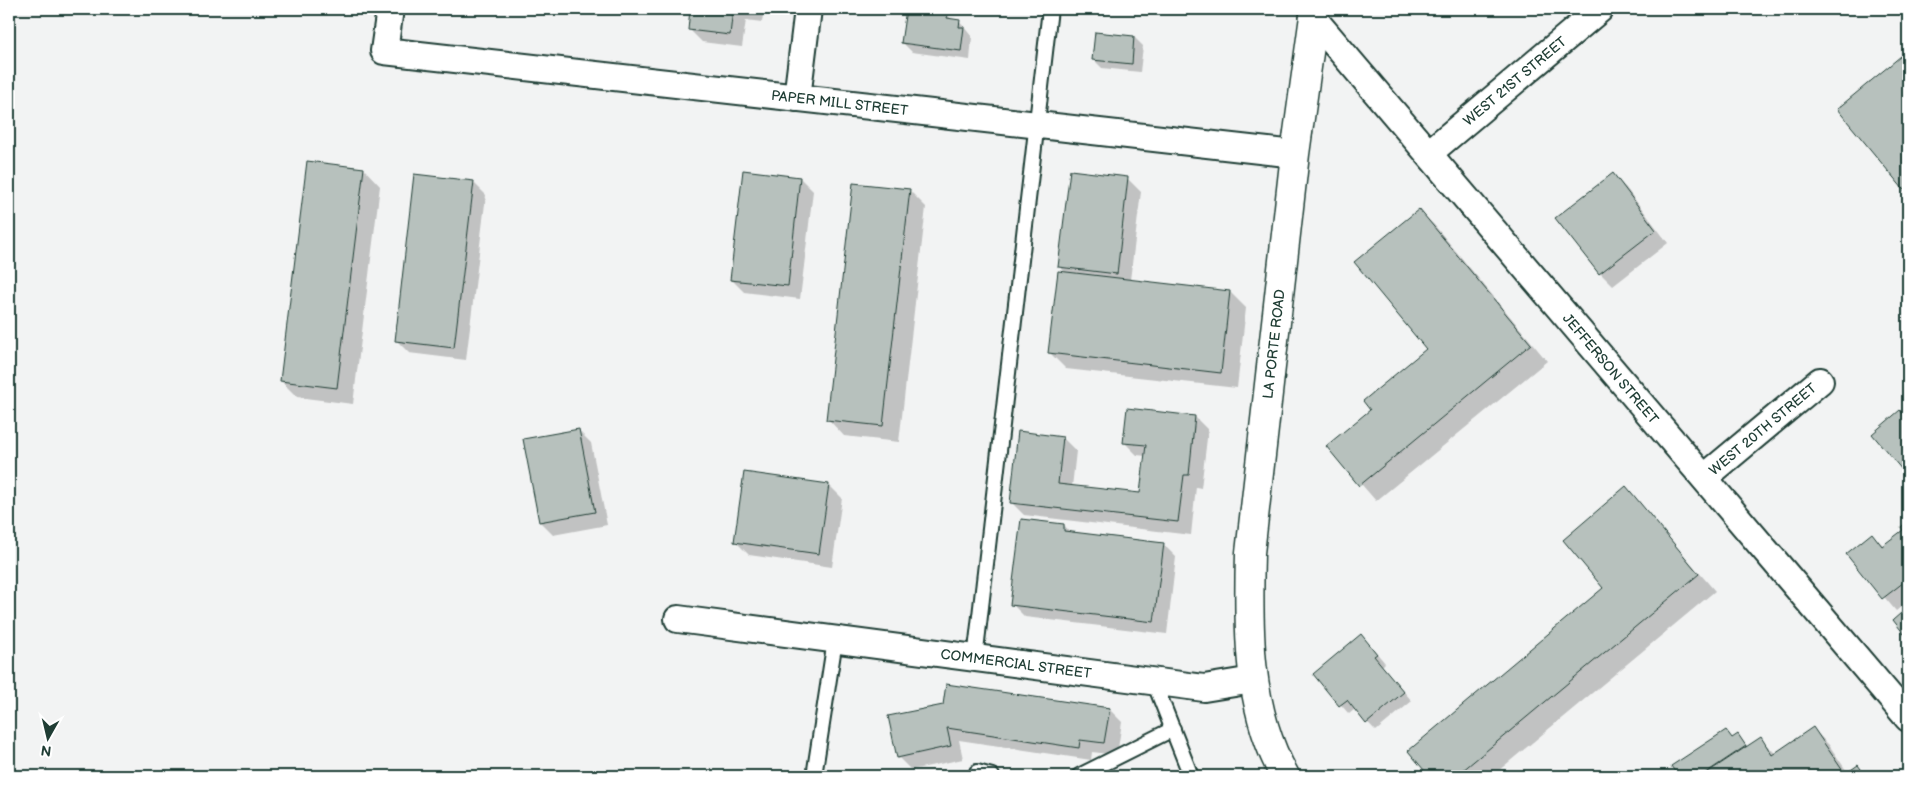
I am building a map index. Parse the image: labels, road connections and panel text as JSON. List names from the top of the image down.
{
  "streets": {
    "street": [
      "WEST 21ST STREET",
      "PAPER MILL STREET",
      "LA PORTE ROAD",
      "JEFFERSON STREET",
      "WEST 20TH STREET",
      "COMMERCIAL STREET"
    ]
  },
  "crossings": [
    ["WEST 21ST STREET", "JEFFERSON STREET"],
    ["PAPER MILL STREET", "LA PORTE ROAD"],
    ["LA PORTE ROAD", "JEFFERSON STREET"],
    ["LA PORTE ROAD", "COMMERCIAL STREET"],
    ["JEFFERSON STREET", "WEST 20TH STREET"]
  ],
  "north": "bottom"
}
